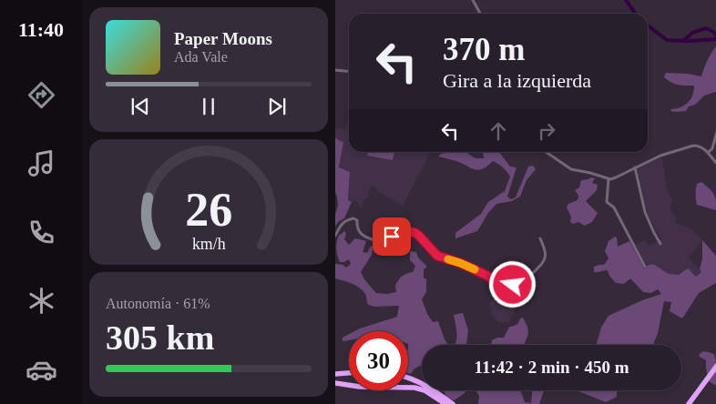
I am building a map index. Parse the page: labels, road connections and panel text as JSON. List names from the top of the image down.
{
  "page": {
    "tabs": "11:40",
    "turn": ["370 m", "Gira a la izquierda"],
    "song": ["Paper Moons", "Ada Vale"],
    "tile": ["Autonomía · 61%", "305 km"],
    "limit": "30",
    "trip": "11:42 · 2 min · 450 m",
    "gauge": ["26", "km/h"]
  }
}
